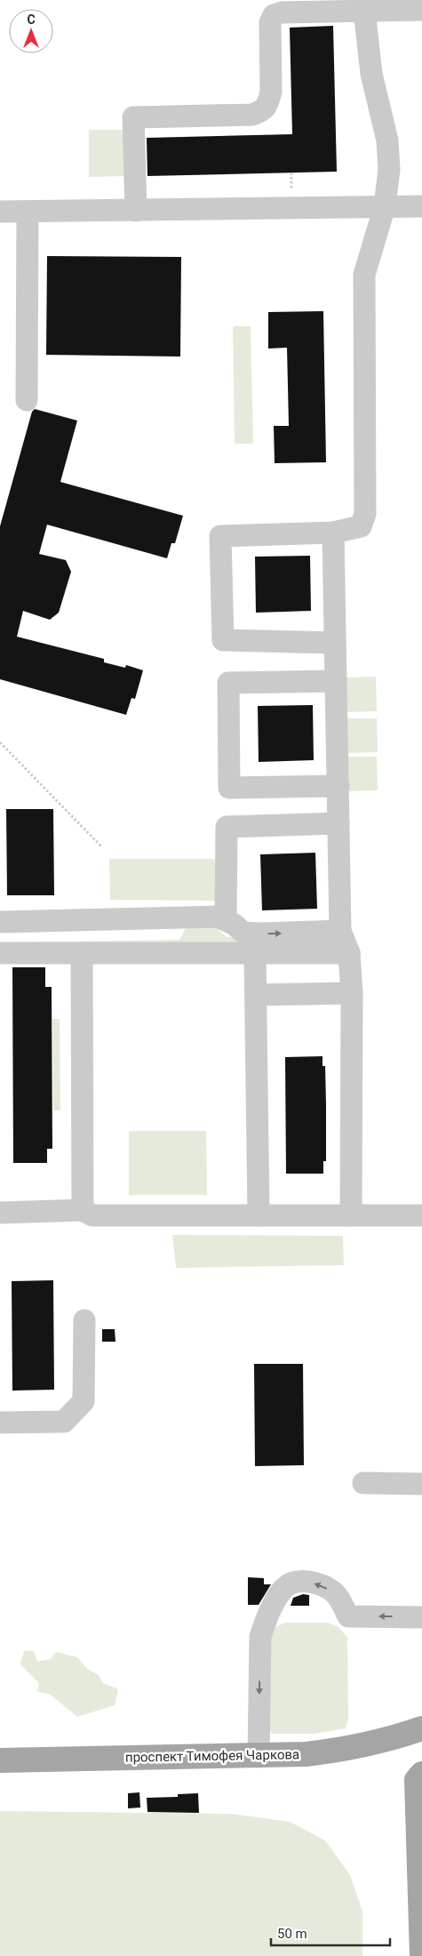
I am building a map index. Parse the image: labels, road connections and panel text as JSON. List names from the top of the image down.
{
  "streets": {
    "main road": ["проспект Тимофея Чаркова"]
  },
  "scale_bar": "50 m",
  "north": "top"
}
